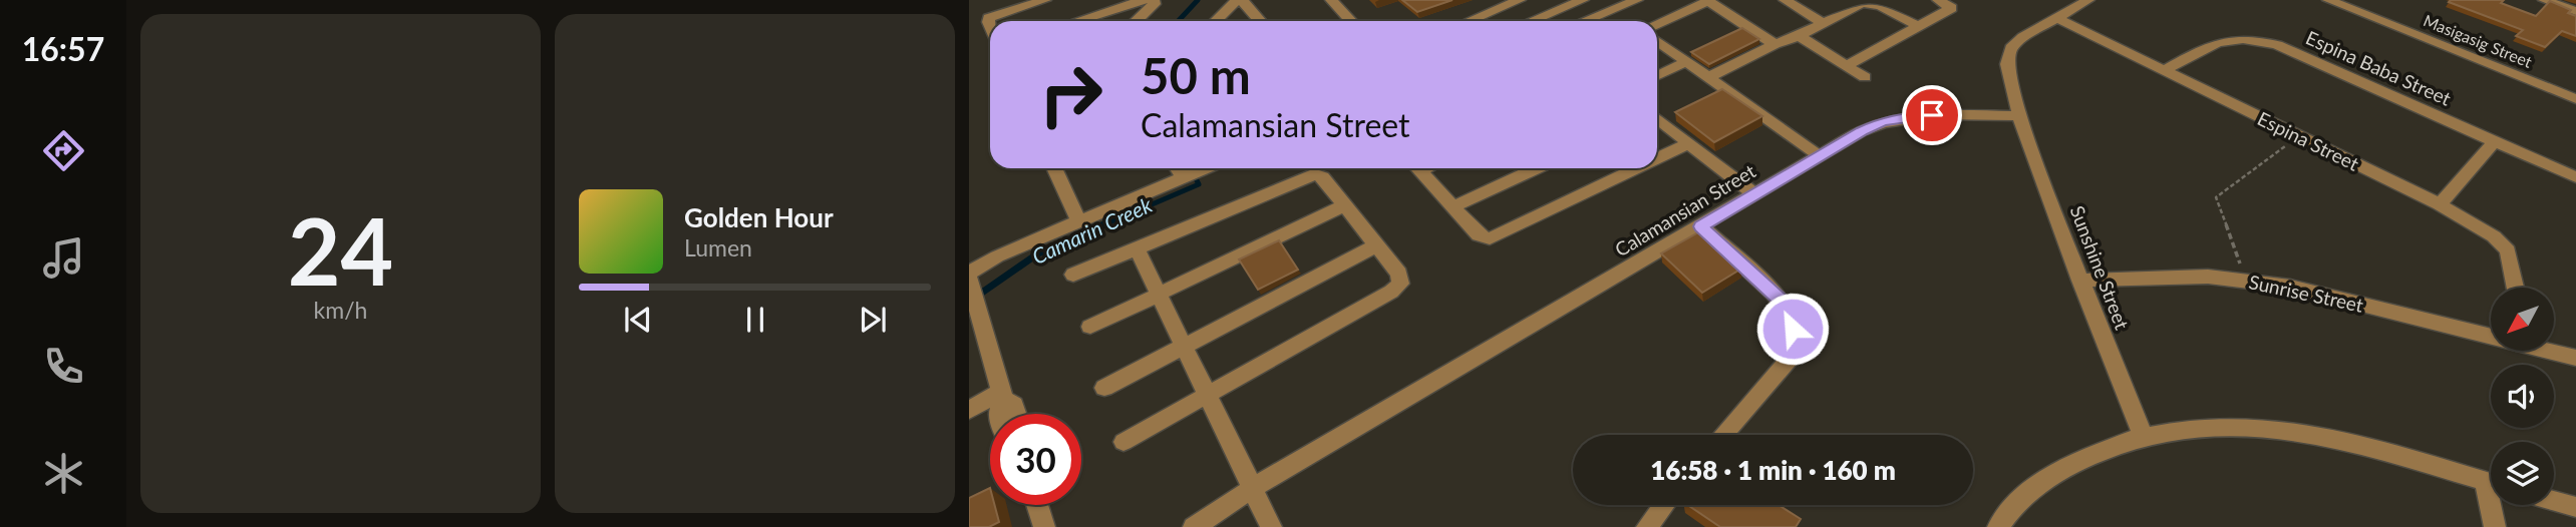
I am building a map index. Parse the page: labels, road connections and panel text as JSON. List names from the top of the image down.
{
  "streets": {
    "street": [
      "Masigasig Street",
      "Espina Baba Street",
      "Espina Street",
      "Calamansian Street",
      "Sunshine Street",
      "Sunrise Street"
    ]
  },
  "crossings": [
    ["Espina Baba Street", "Espina Street"],
    ["Calamansian Street", "Sunshine Street"],
    ["Sunshine Street", "Sunrise Street"]
  ],
  "water": ["Camarin Creek"],
  "north": "bottom left",
  "page": {
    "tabs": "16:57",
    "tile": ["24", "km/h"],
    "turn": ["50 m", "Calamansian Street"],
    "song": ["Golden Hour", "Lumen"],
    "limit": "30",
    "trip": "16:58 · 1 min · 160 m"
  }
}
